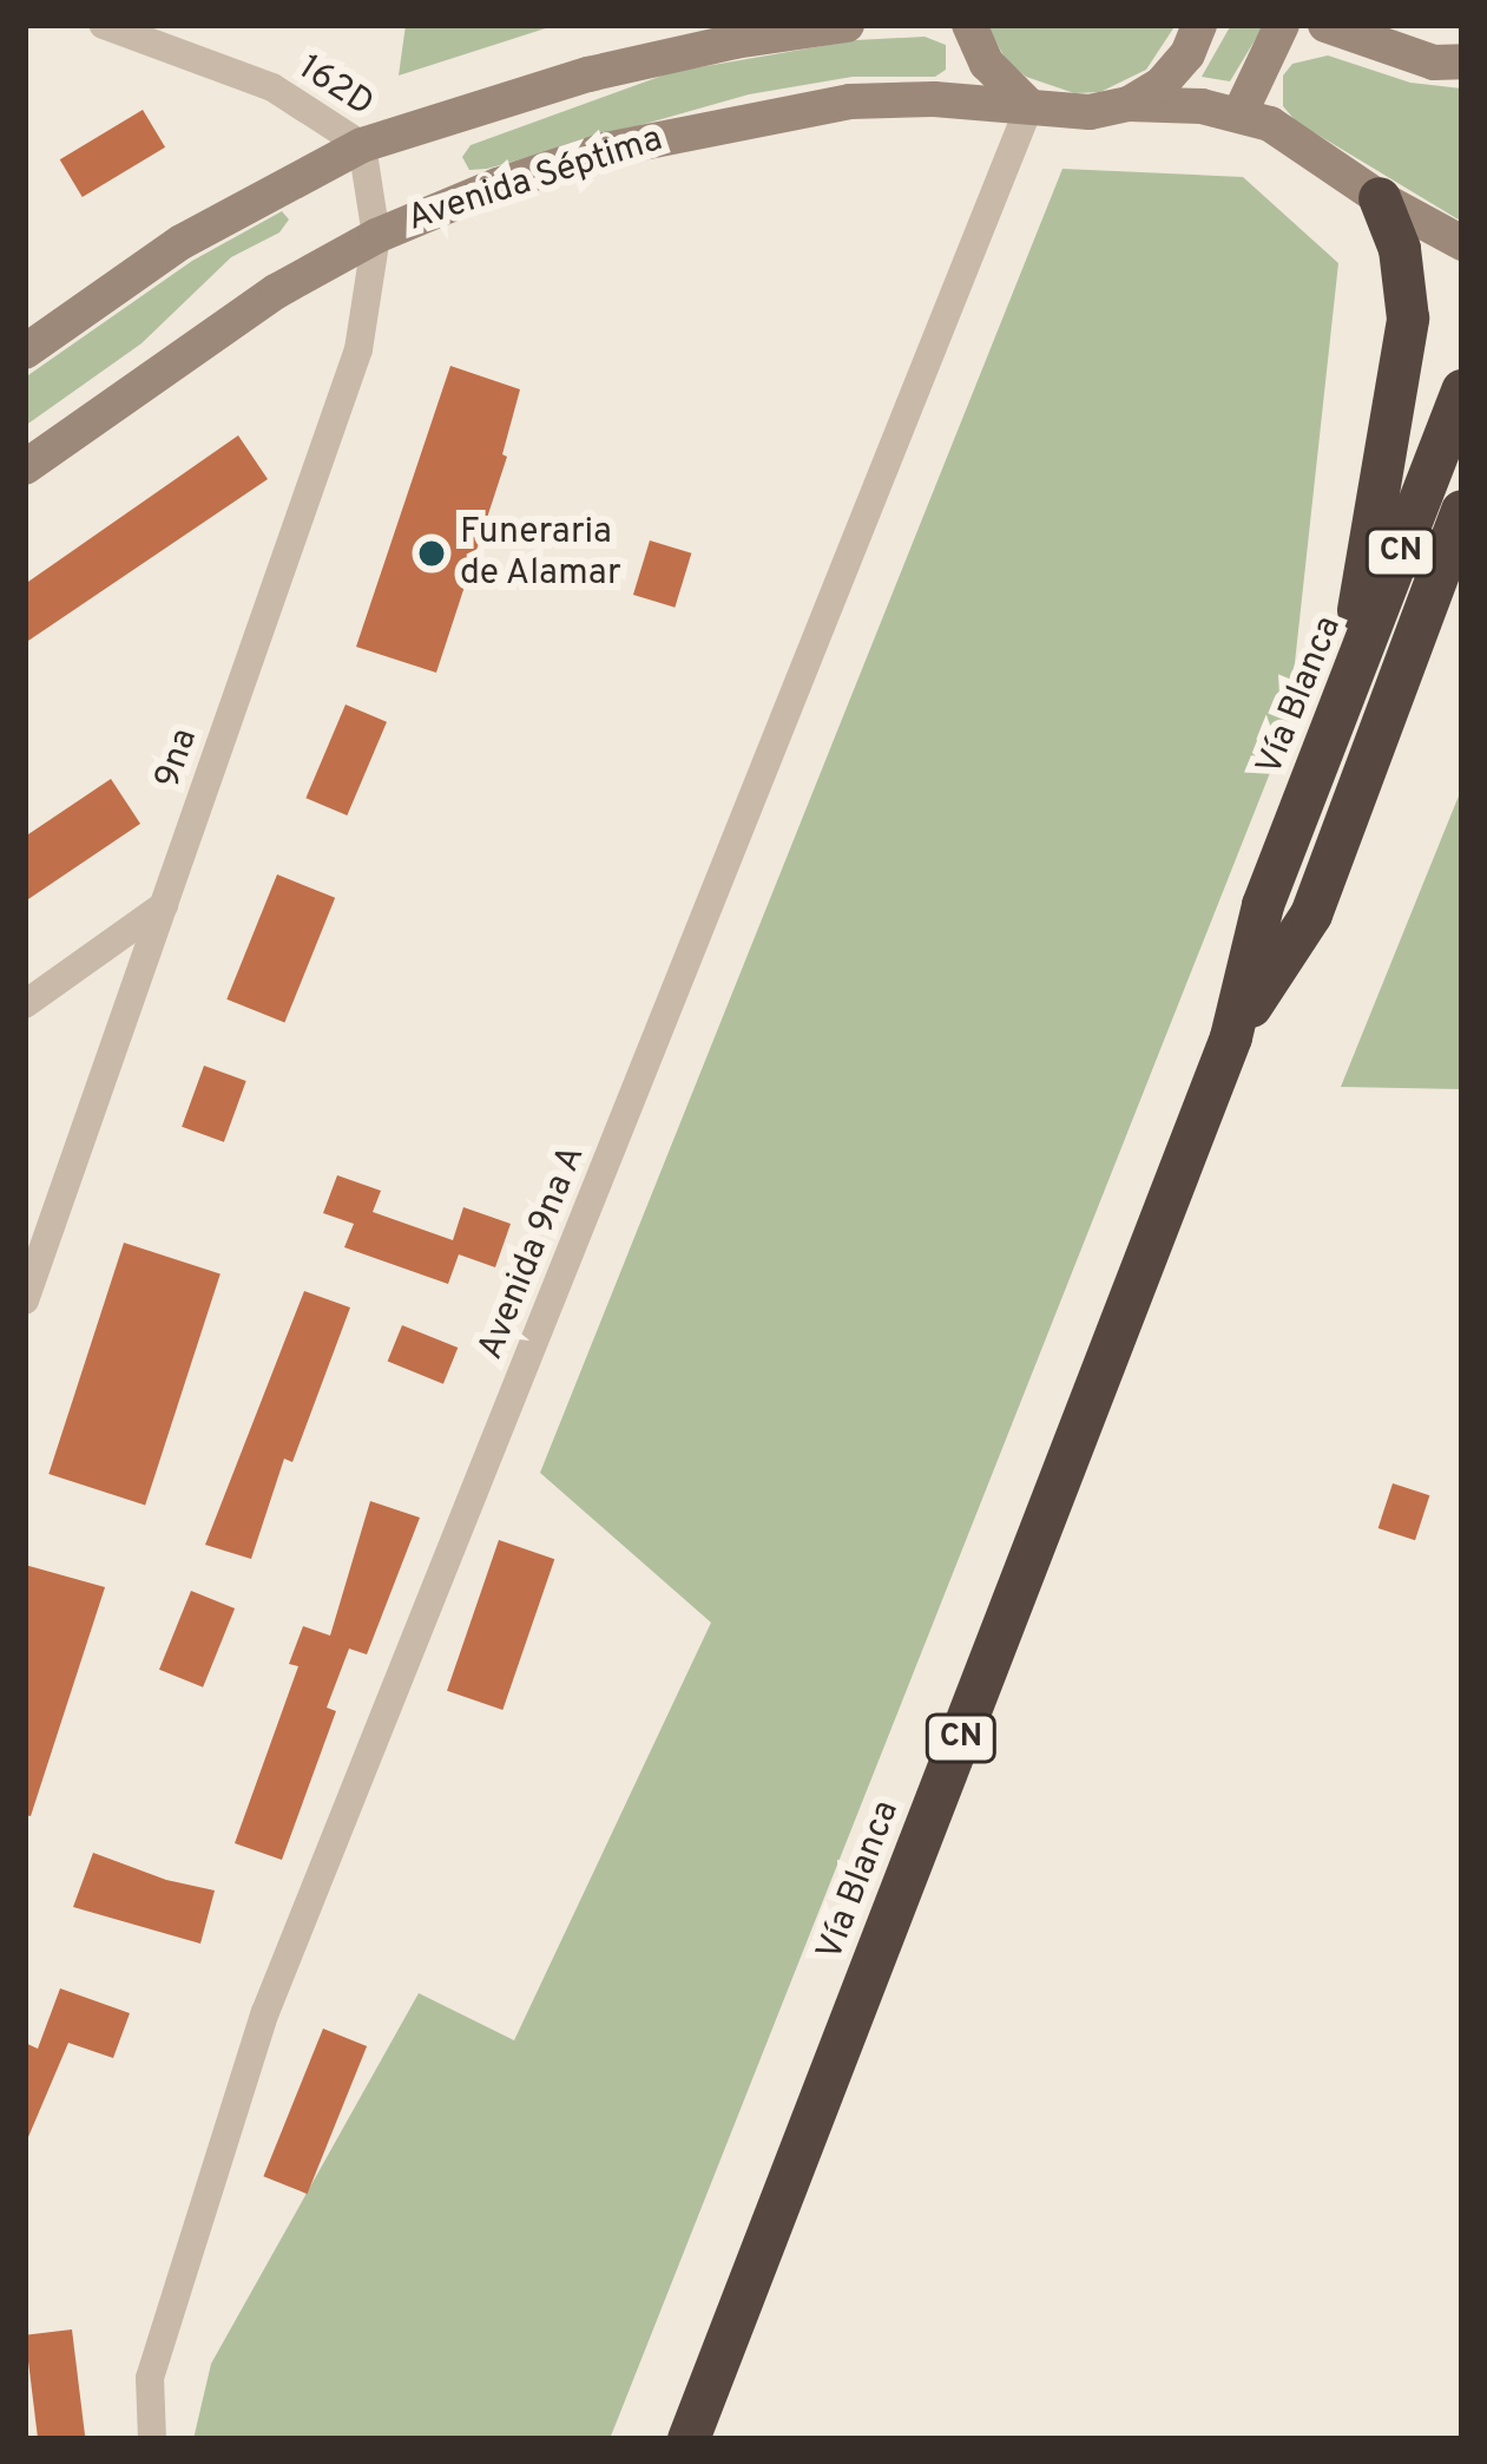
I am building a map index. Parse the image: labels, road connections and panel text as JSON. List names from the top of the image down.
{
  "streets": {
    "highway": ["CN", "Vía Blanca"],
    "main road": ["Avenida Séptima"],
    "street": ["162D", "9na", "Avenida 9na A"]
  },
  "crossings": [
    ["162D", "Avenida Séptima"],
    ["162D", "9na"],
    ["Avenida Séptima", "9na"],
    ["Avenida Séptima", "Avenida 9na A"]
  ],
  "places": ["Funeraria de Alamar"]
}
